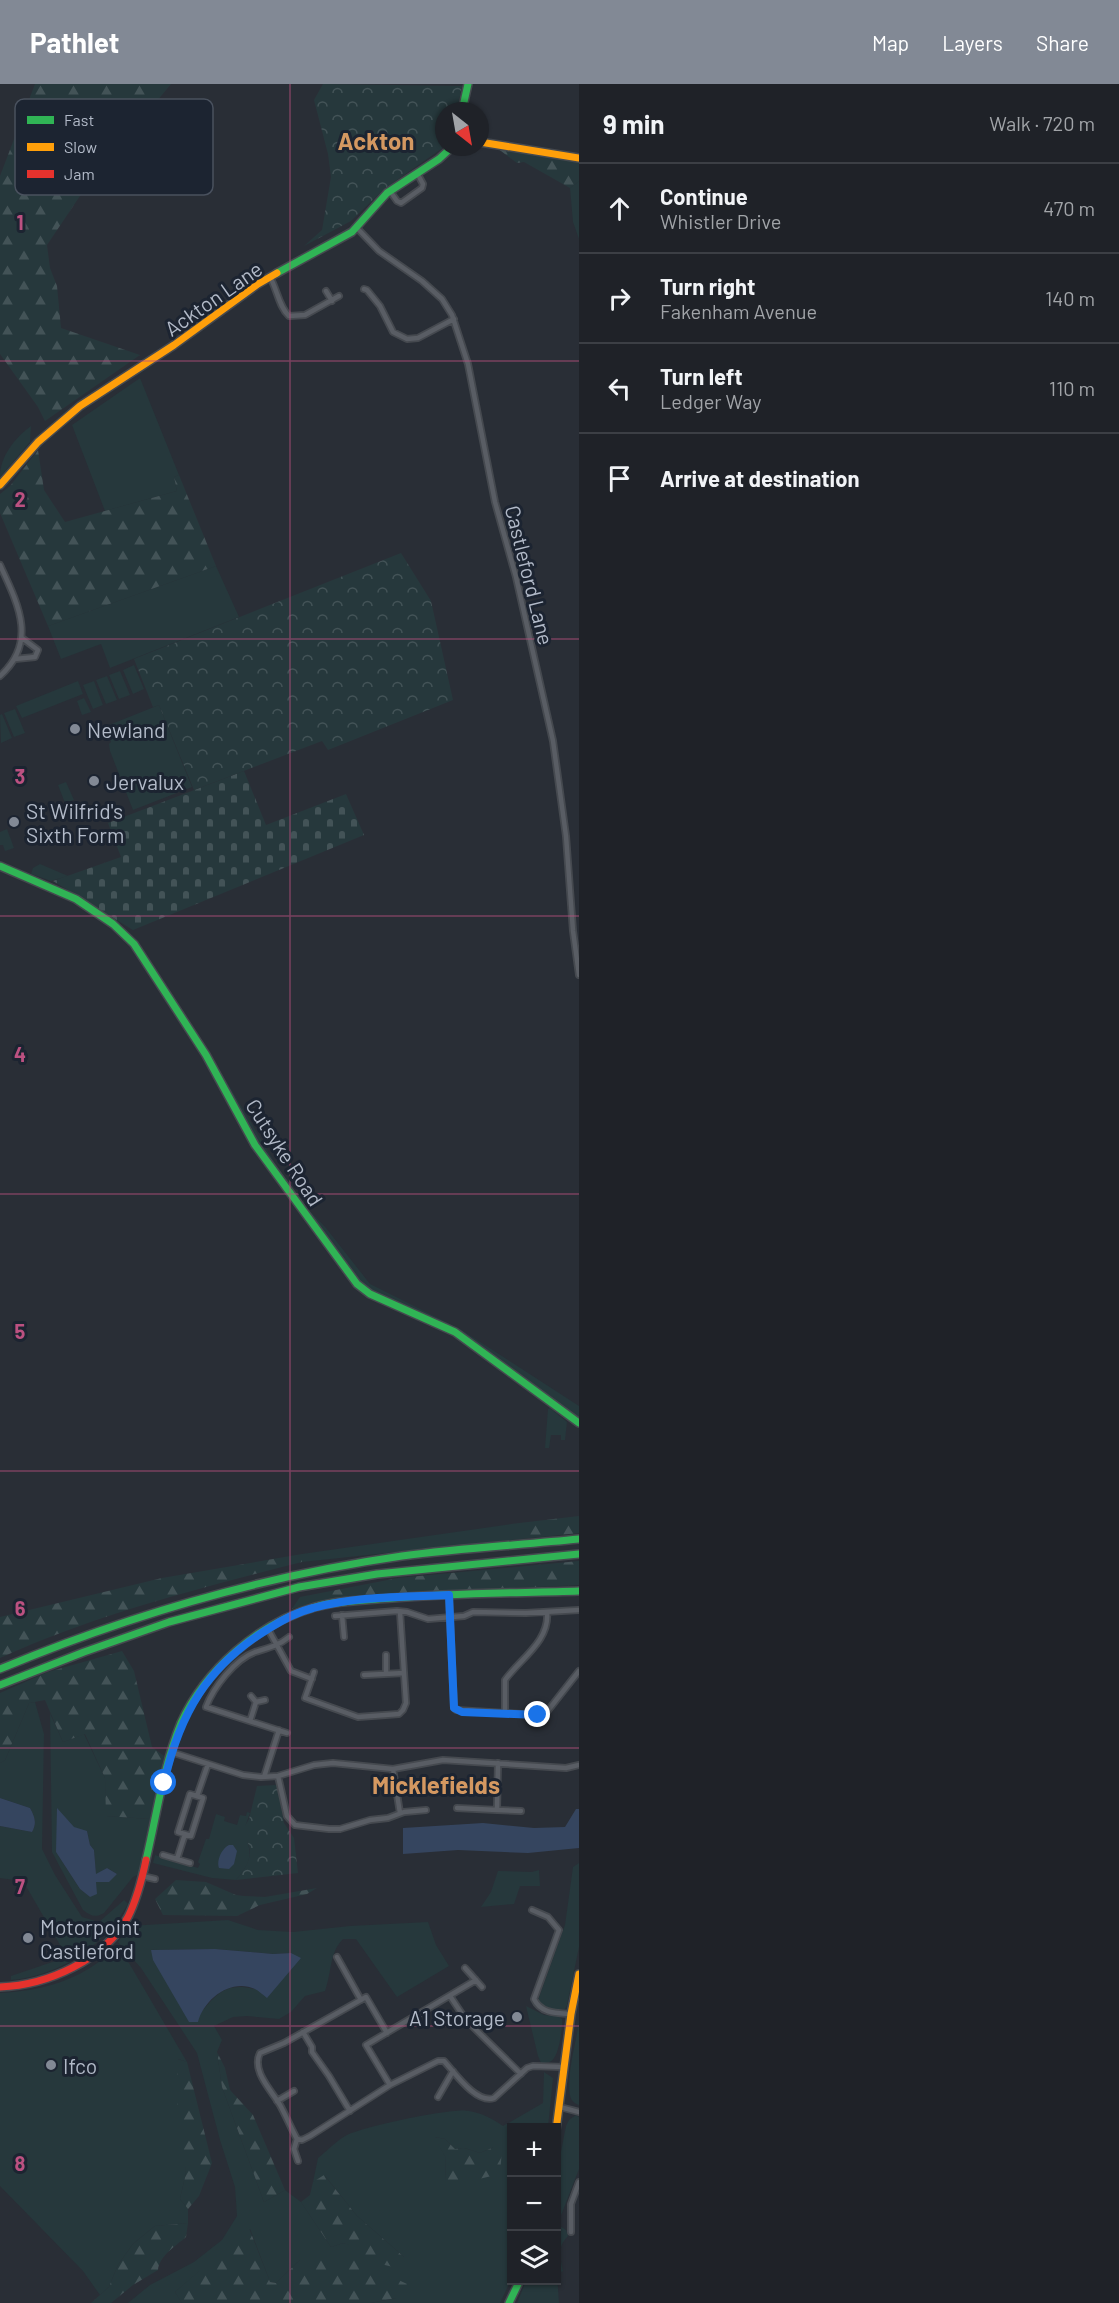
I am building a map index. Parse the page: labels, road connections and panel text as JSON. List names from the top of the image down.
{
  "streets": {
    "main road": ["Ackton Lane", "Cutsyke Road"],
    "street": ["Castleford Lane"]
  },
  "crossings": [
    ["Ackton Lane", "Castleford Lane"]
  ],
  "districts": ["Ackton", "Micklefields"],
  "places": [
    "Newland",
    "Jervalux",
    "St Wilfrid's Sixth Form",
    "Motorpoint Castleford",
    "A1 Storage",
    "Ifco"
  ],
  "legend": ["Fast", "Slow", "Jam"],
  "north": "bottom right",
  "page": {
    "header": "Pathlet",
    "nav": ["Map", "Layers", "Share"],
    "heading": ["9 min", "Walk · 720 m"],
    "list": [
      ["Continue", "Whistler Drive", "470 m"],
      ["Turn right", "Fakenham Avenue", "140 m"],
      ["Turn left", "Ledger Way", "110 m"],
      "Arrive at destination"
    ],
    "map_buttons": ["+", "−"]
  },
  "grid": {
    "rows": [
      "1",
      "2",
      "3",
      "4",
      "5",
      "6",
      "7",
      "8"
    ]
  }
}
